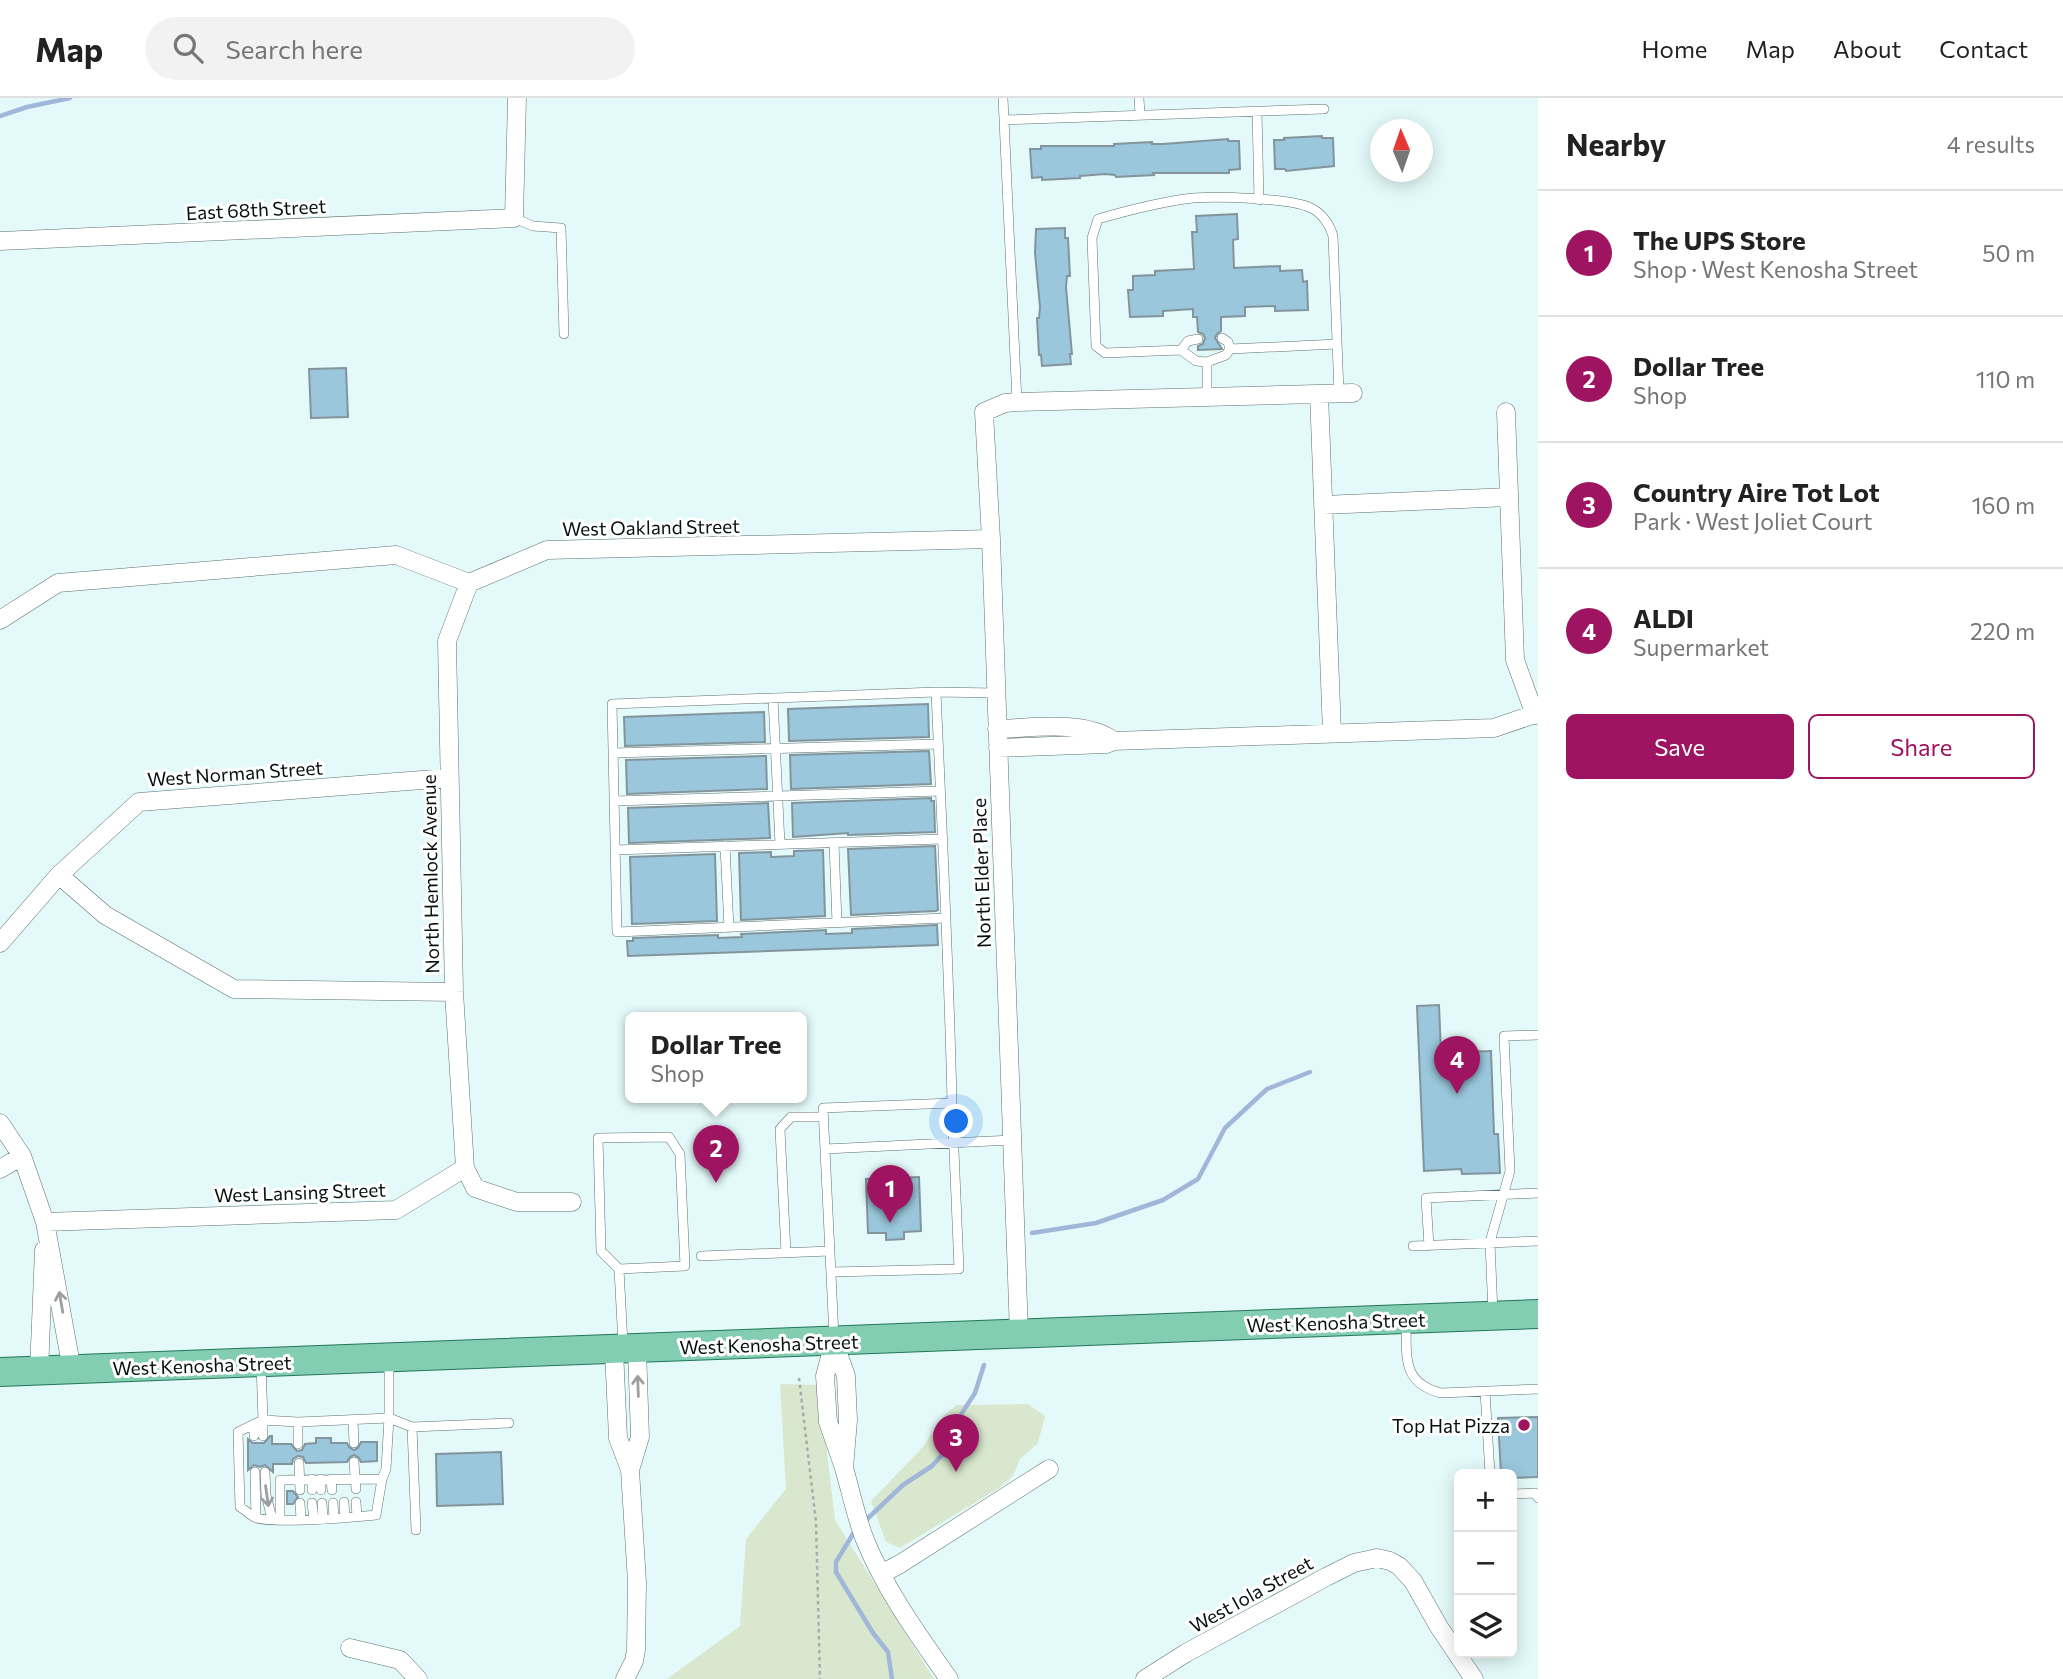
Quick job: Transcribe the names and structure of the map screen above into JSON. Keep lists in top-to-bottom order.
{
  "streets": {
    "main road": ["West Kenosha Street"],
    "street": [
      "East 68th Street",
      "West Oakland Street",
      "West Norman Street",
      "North Elder Place",
      "North Hemlock Avenue",
      "West Lansing Street",
      "West Iola Street"
    ]
  },
  "crossings": [
    ["West Oakland Street", "North Elder Place"],
    ["West Oakland Street", "North Hemlock Avenue"],
    ["West Norman Street", "North Hemlock Avenue"],
    ["North Elder Place", "West Kenosha Street"],
    ["North Hemlock Avenue", "West Lansing Street"]
  ],
  "places": ["Top Hat Pizza"],
  "north": "top",
  "page": {
    "header": "Map",
    "search": "Search here",
    "nav": [
      "Home",
      "Map",
      "About",
      "Contact"
    ],
    "heading": ["Nearby", "4 results"],
    "list": [
      {
        "mark": "1",
        "name": "The UPS Store",
        "note": "Shop · West Kenosha Street",
        "value": "50 m"
      },
      {
        "mark": "2",
        "name": "Dollar Tree",
        "note": "Shop",
        "value": "110 m"
      },
      {
        "mark": "3",
        "name": "Country Aire Tot Lot",
        "note": "Park · West Joliet Court",
        "value": "160 m"
      },
      {
        "mark": "4",
        "name": "ALDI",
        "note": "Supermarket",
        "value": "220 m"
      }
    ],
    "buttons": ["Save", "Share"],
    "popup": ["Dollar Tree", "Shop"],
    "pins": [
      "4",
      "2",
      "1",
      "3"
    ],
    "map_buttons": ["+", "−"]
  }
}
